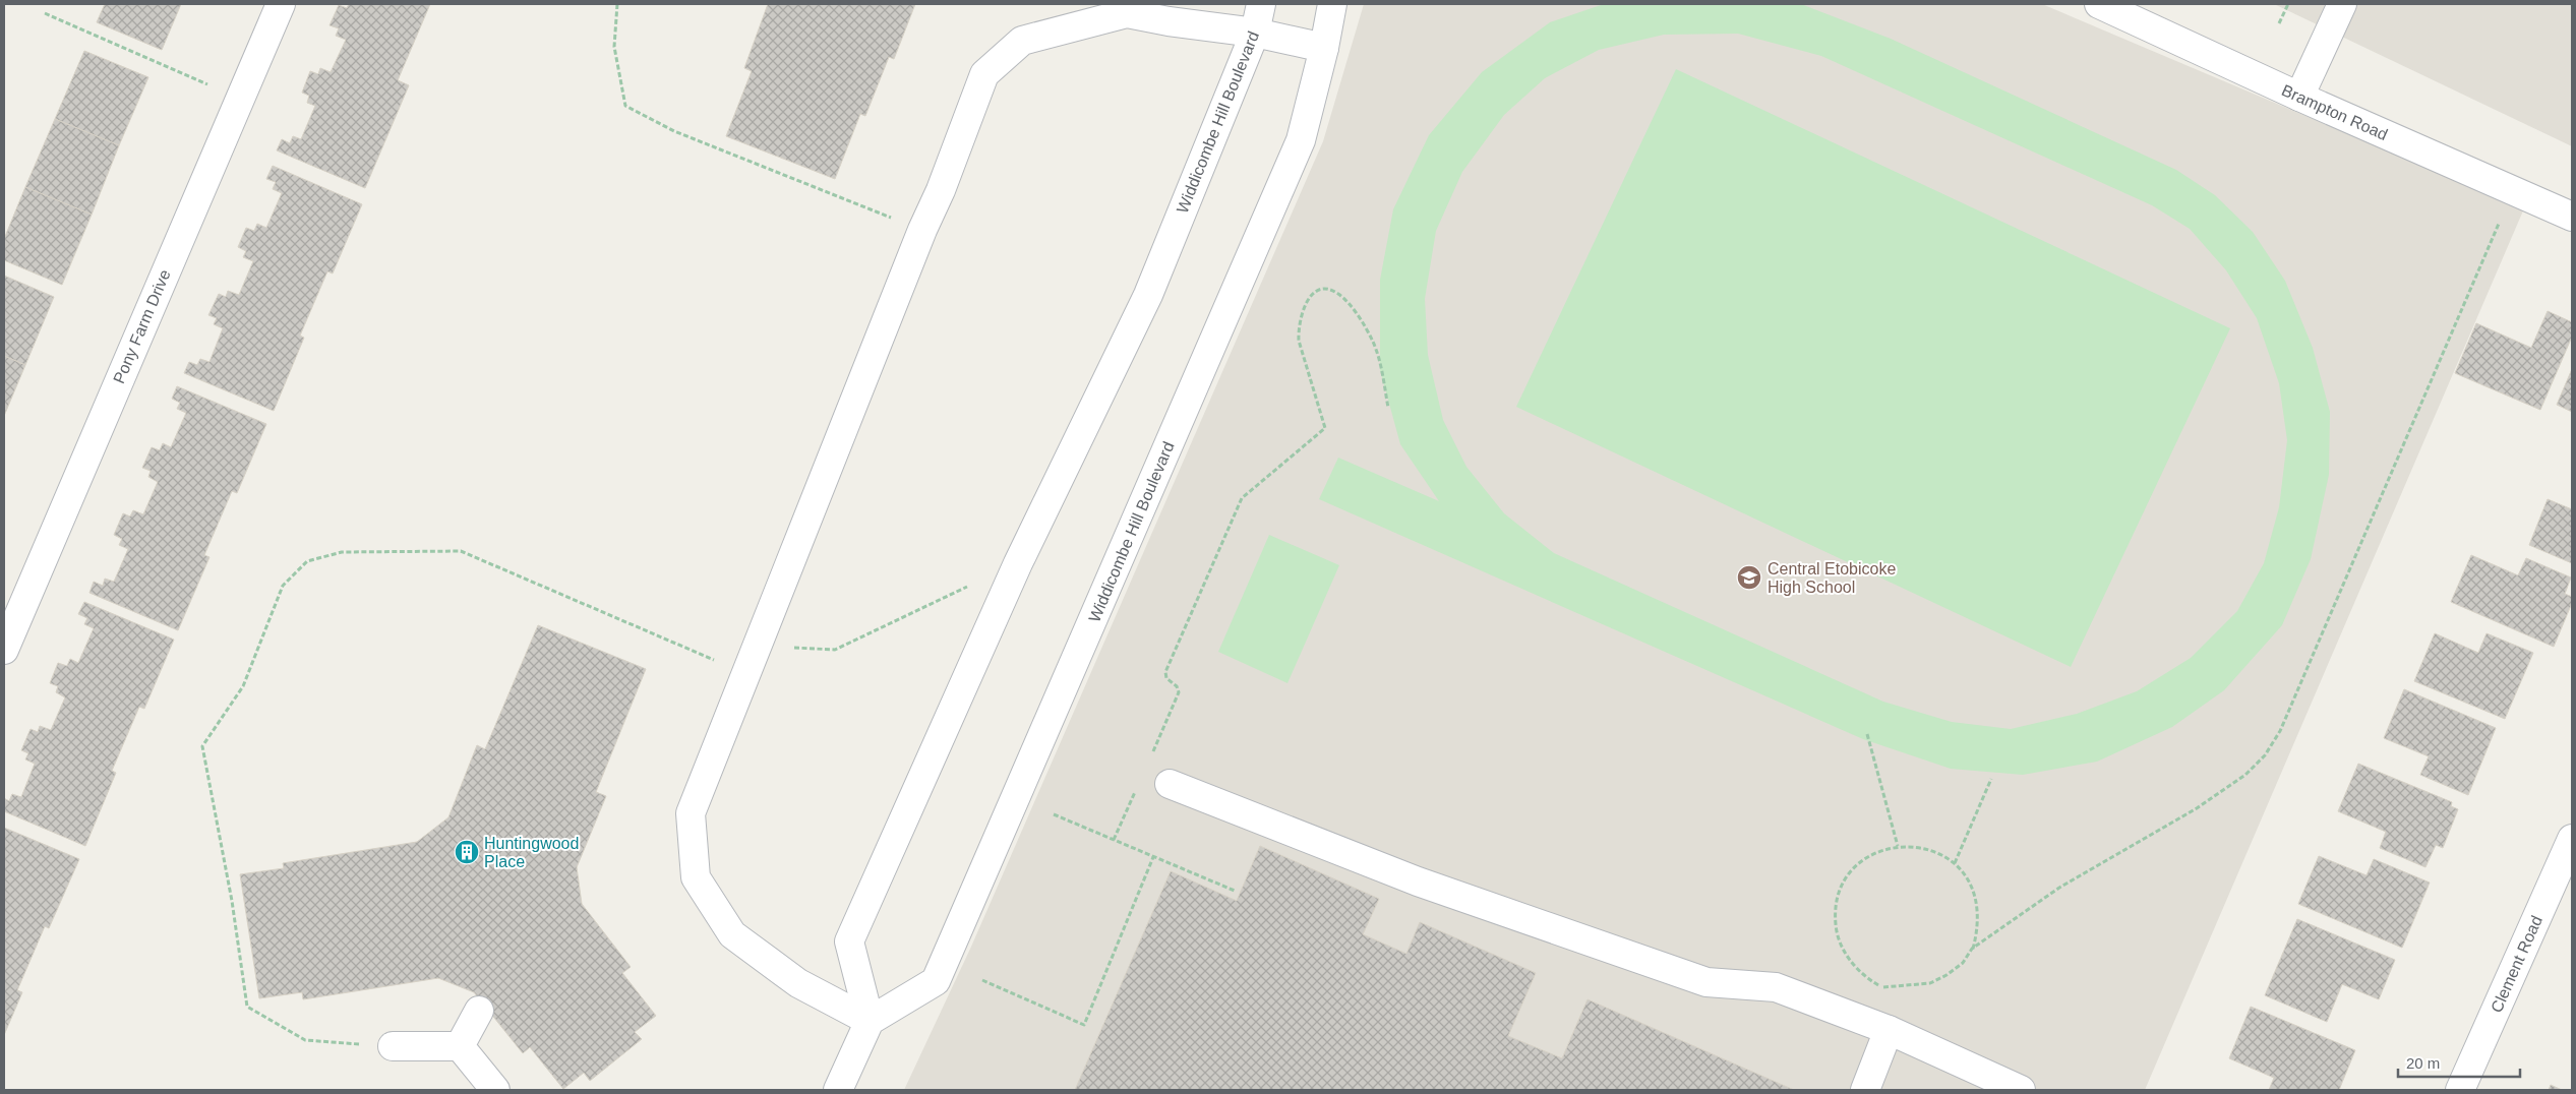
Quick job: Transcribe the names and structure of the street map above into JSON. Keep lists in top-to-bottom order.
{
  "streets": {
    "street": [
      "Brampton Road",
      "Widdicombe Hill Boulevard",
      "Pony Farm Drive",
      "Clement Road"
    ]
  },
  "places": {
    "school or university": ["Central Etobicoke High School"],
    "building": ["Huntingwood Place"]
  },
  "scale_bar": "20 m"
}
